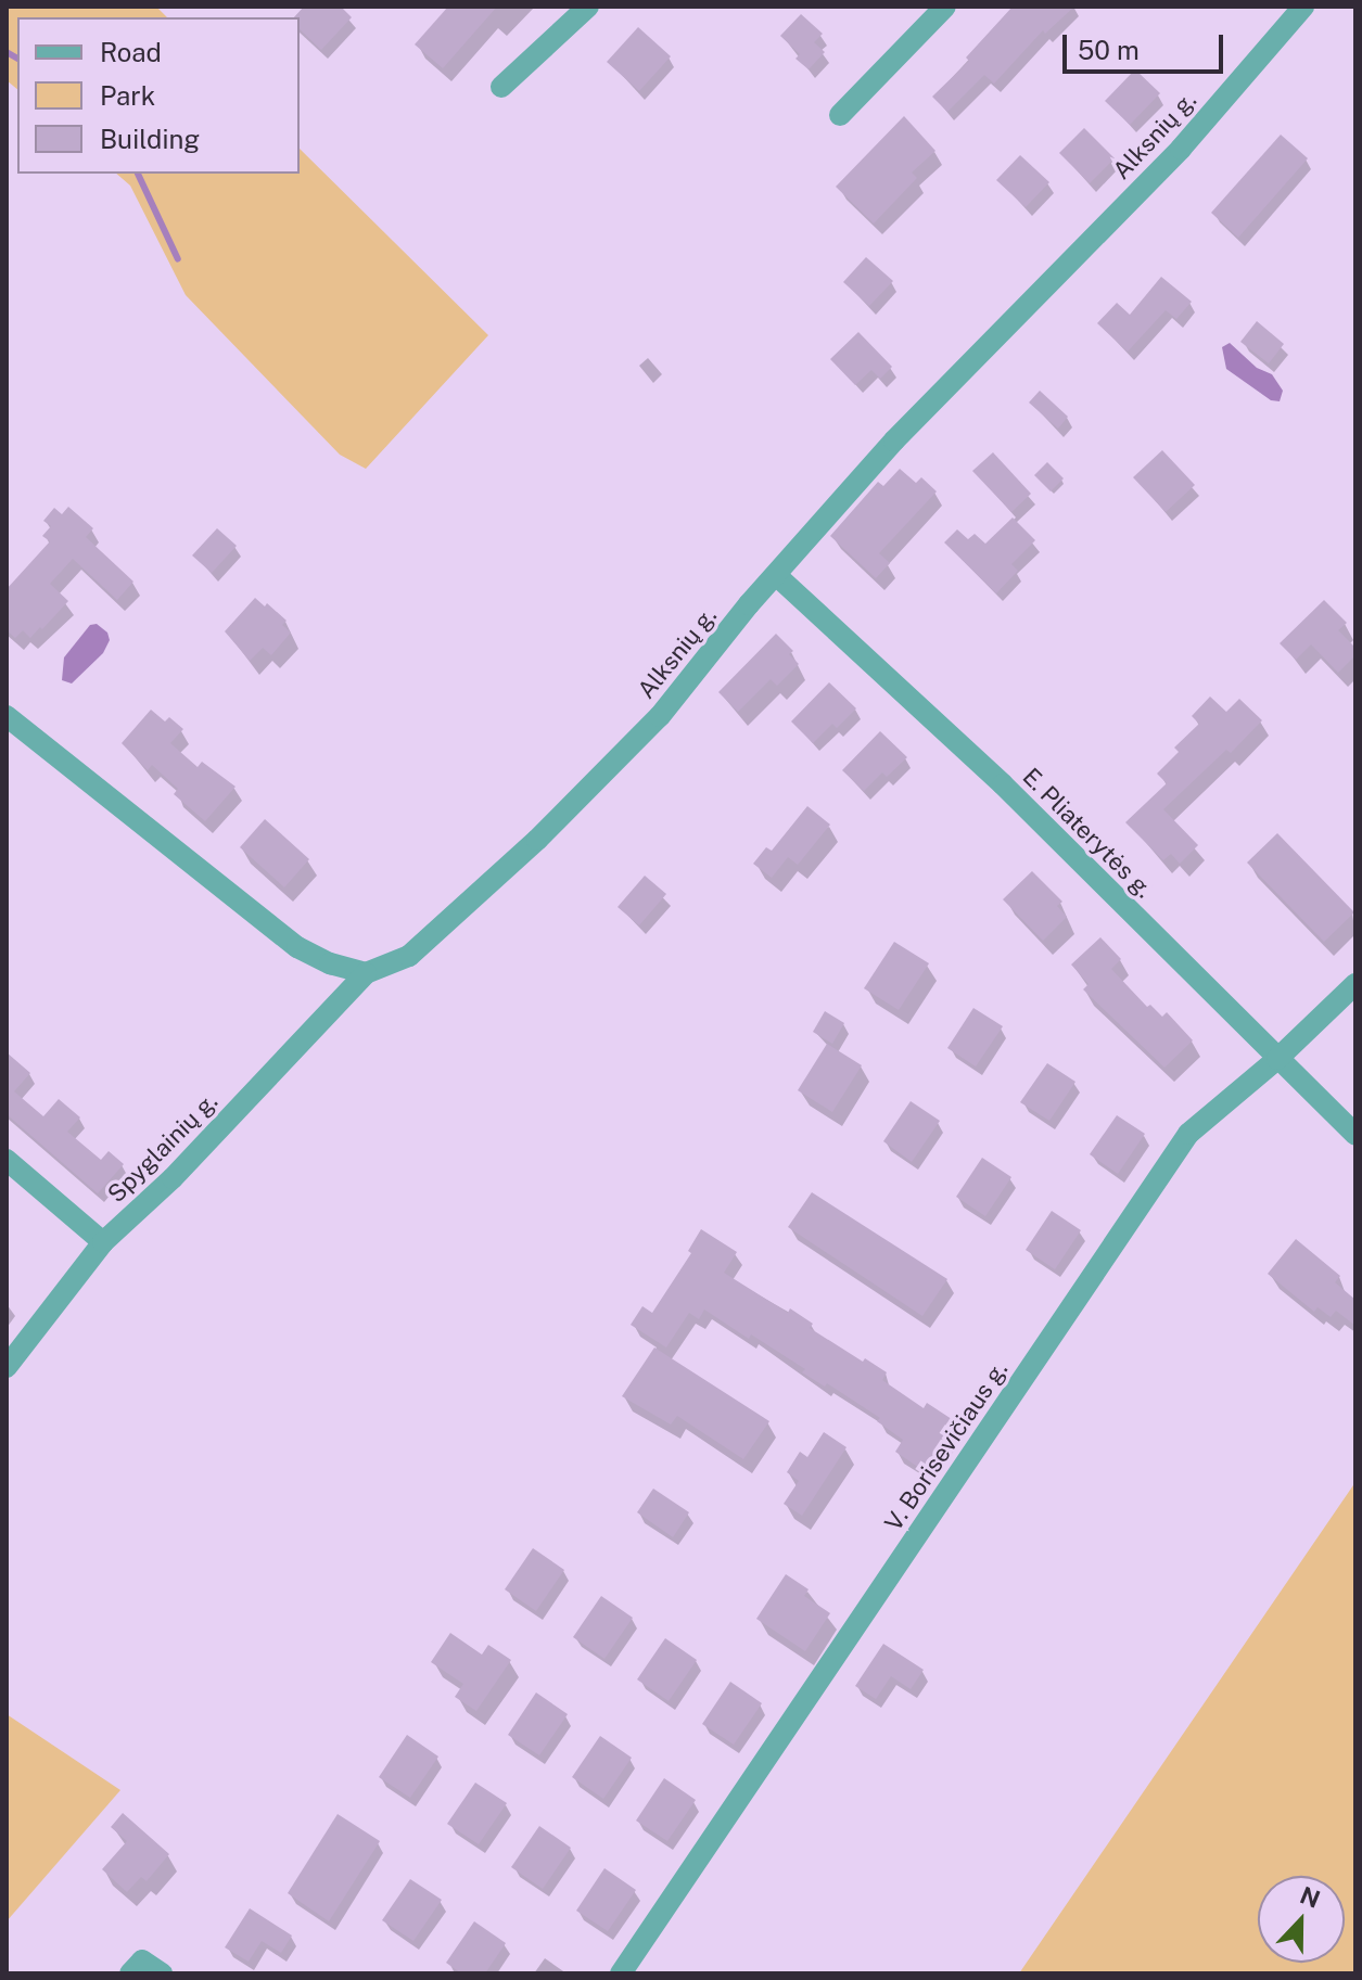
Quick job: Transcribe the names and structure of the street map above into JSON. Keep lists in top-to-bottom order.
{
  "streets": {
    "street": [
      "Alksnių g.",
      "E. Pliaterytės g.",
      "Spyglainių g.",
      "V. Borisevičiaus g."
    ]
  },
  "crossings": [
    ["Alksnių g.", "E. Pliaterytės g."],
    ["Alksnių g.", "Spyglainių g."],
    ["E. Pliaterytės g.", "V. Borisevičiaus g."]
  ],
  "legend": ["Road", "Park", "Building"],
  "scale_bar": "50 m",
  "north": "top"
}
